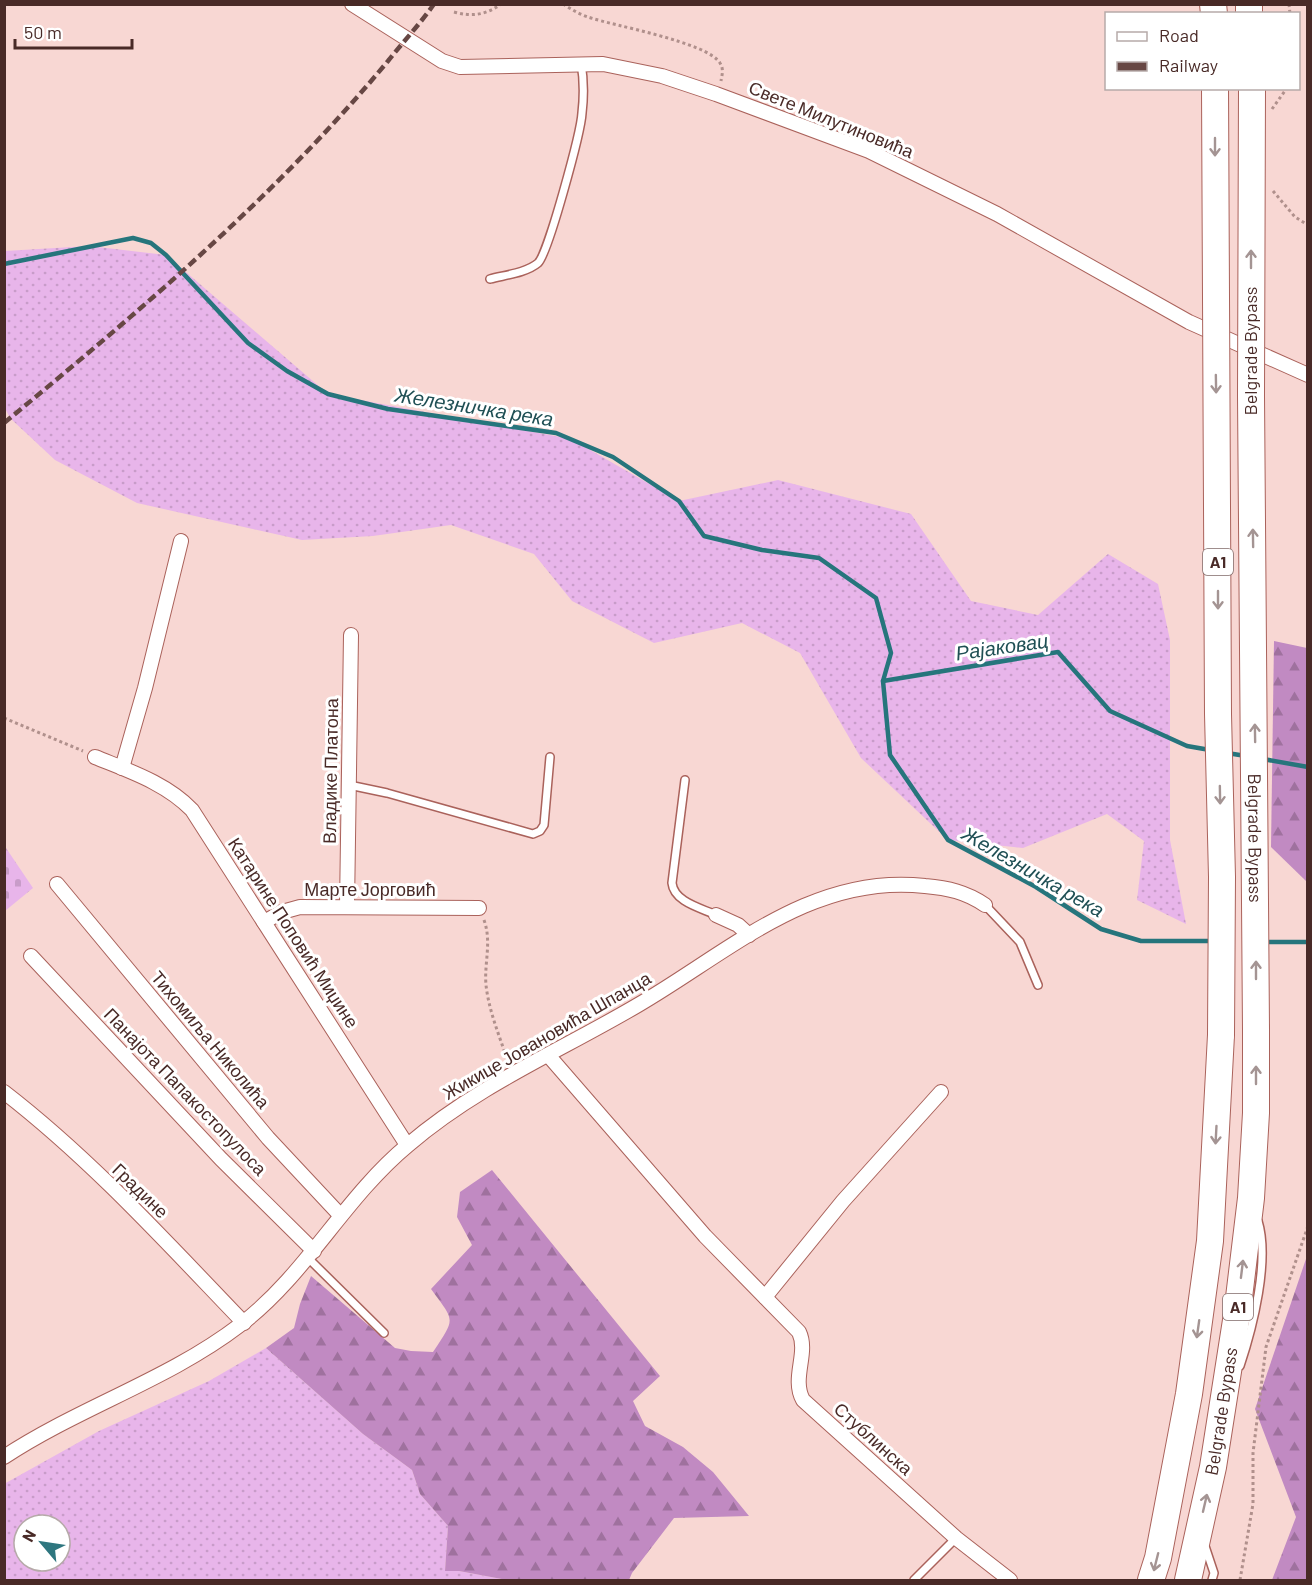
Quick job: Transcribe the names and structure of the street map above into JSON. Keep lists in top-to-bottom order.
{
  "streets": {
    "highway": ["Belgrade Bypass", "A1"],
    "street": [
      "Свете Милутиновића",
      "Владике Платона",
      "Марте Јорговић",
      "Катарине Поповић Миџине",
      "Жикице Јовановића Шпанца",
      "Тихомиља Николића",
      "Панајота Папакостопулоса",
      "Градине",
      "Стублинска"
    ]
  },
  "crossings": [
    ["Владике Платона", "Марте Јорговић"],
    ["Марте Јорговић", "Катарине Поповић Миџине"],
    ["Катарине Поповић Миџине", "Жикице Јовановића Шпанца"],
    ["Жикице Јовановића Шпанца", "Тихомиља Николића"],
    ["Жикице Јовановића Шпанца", "Панајота Папакостопулоса"],
    ["Жикице Јовановића Шпанца", "Градине"],
    ["Жикице Јовановића Шпанца", "Стублинска"]
  ],
  "water": ["Железничка река", "Рајаковац"],
  "legend": ["Road", "Railway"],
  "scale_bar": "50 m",
  "north": "top left"
}
